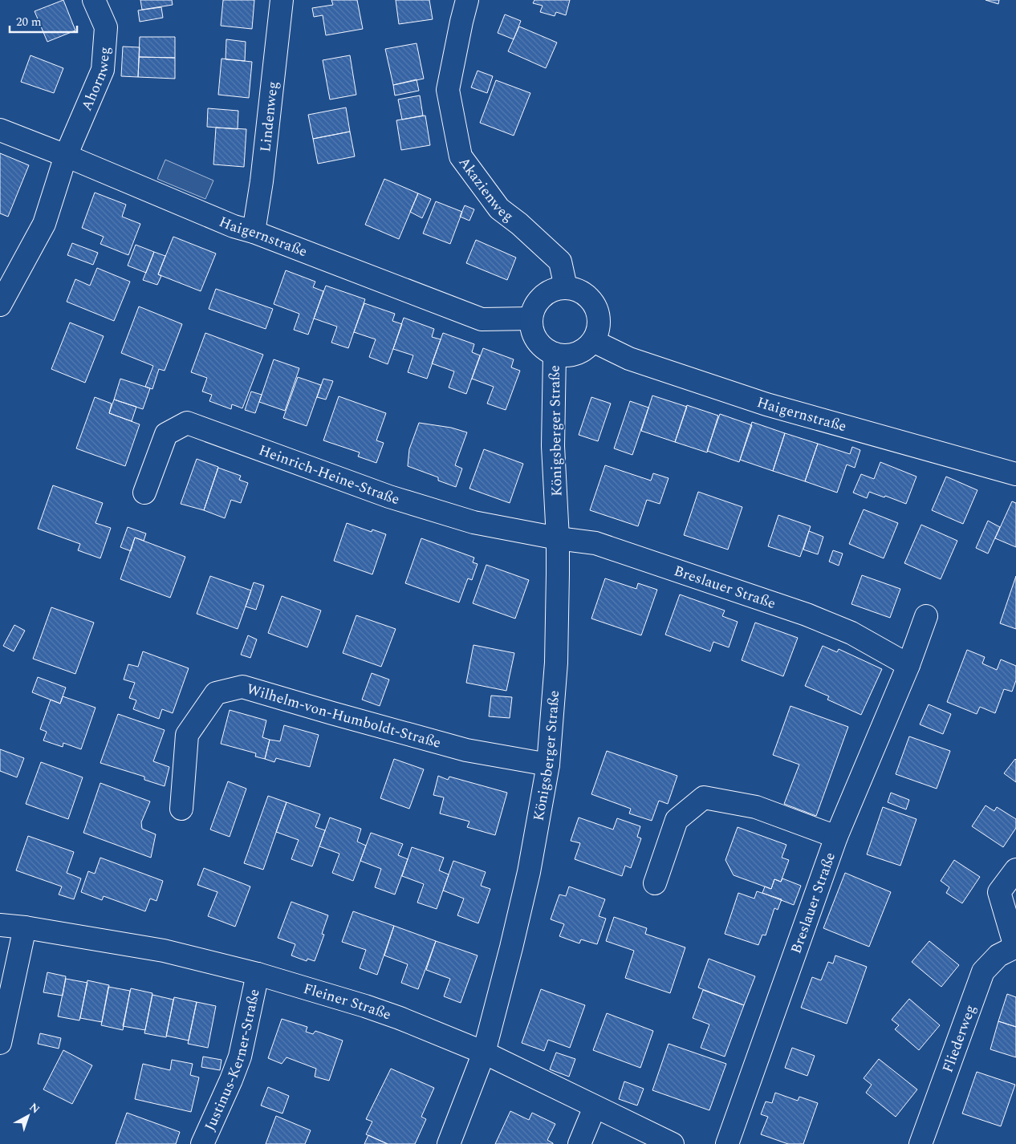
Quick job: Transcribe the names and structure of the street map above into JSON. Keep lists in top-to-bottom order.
{
  "streets": {
    "street": [
      "Ahornweg",
      "Lindenweg",
      "Akazienweg",
      "Haigernstraße",
      "Königsberger Straße",
      "Heinrich-Heine-Straße",
      "Breslauer Straße",
      "Wilhelm-von-Humboldt-Straße",
      "Fleiner Straße",
      "Fliederweg",
      "Justinus-Kerner-Straße"
    ]
  },
  "crossings": [
    ["Ahornweg", "Haigernstraße"],
    ["Lindenweg", "Haigernstraße"],
    ["Akazienweg", "Haigernstraße"],
    ["Akazienweg", "Königsberger Straße"],
    ["Haigernstraße", "Königsberger Straße"],
    ["Königsberger Straße", "Heinrich-Heine-Straße"],
    ["Königsberger Straße", "Breslauer Straße"],
    ["Königsberger Straße", "Wilhelm-von-Humboldt-Straße"],
    ["Königsberger Straße", "Fleiner Straße"],
    ["Heinrich-Heine-Straße", "Breslauer Straße"],
    ["Fleiner Straße", "Justinus-Kerner-Straße"]
  ],
  "scale_bar": "20 m",
  "north": "top right"
}
